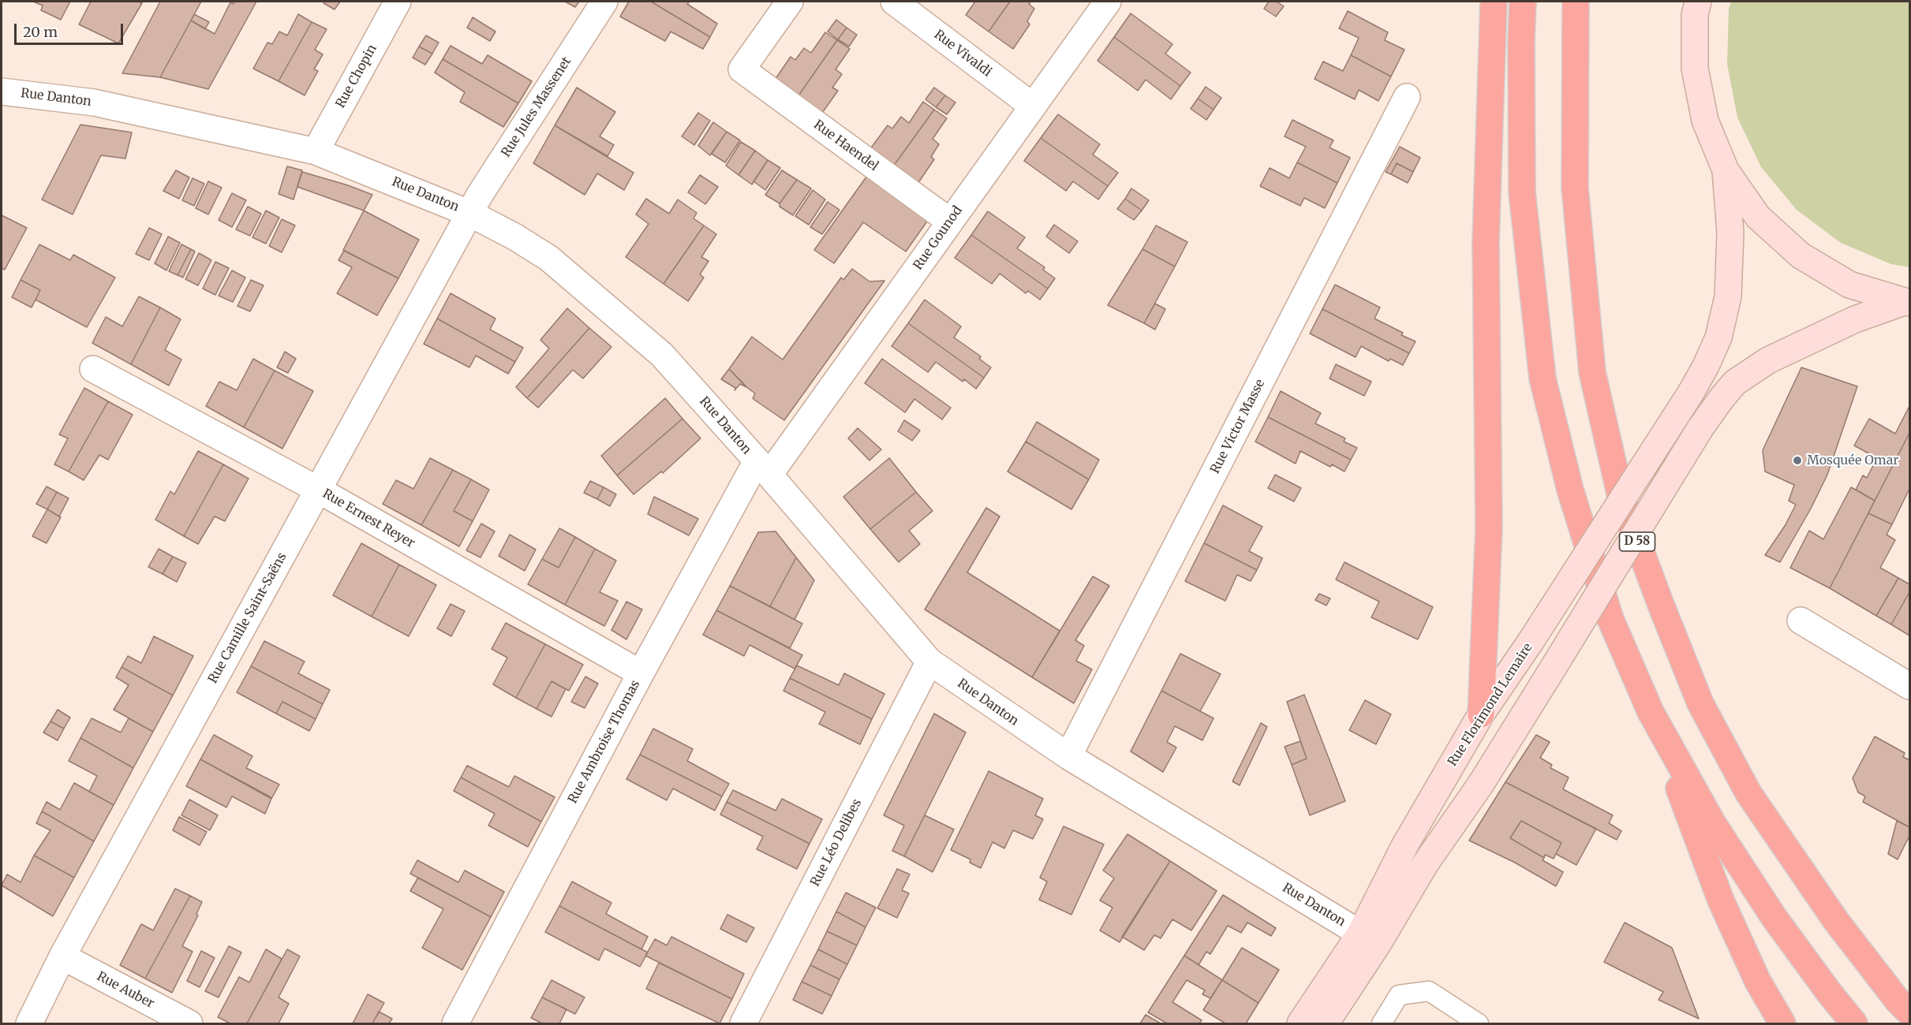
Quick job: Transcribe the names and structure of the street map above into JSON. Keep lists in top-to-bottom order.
{
  "streets": {
    "highway": ["D 58"],
    "main road": ["Rue Florimond Lemaire"],
    "street": [
      "Rue Vivaldi",
      "Rue Chopin",
      "Rue Danton",
      "Rue Jules Massenet",
      "Rue Haendel",
      "Rue Gounod",
      "Rue Victor Masse",
      "Rue Ernest Reyer",
      "Rue Camille Saint-Saëns",
      "Rue Ambroise Thomas",
      "Rue Léo Delibes",
      "Rue Auber"
    ]
  },
  "crossings": [
    ["Rue Vivaldi", "Rue Gounod"],
    ["Rue Chopin", "Rue Danton"],
    ["Rue Danton", "Rue Jules Massenet"],
    ["Rue Danton", "Rue Gounod"],
    ["Rue Danton", "Rue Victor Masse"],
    ["Rue Danton", "Rue Camille Saint-Saëns"],
    ["Rue Danton", "Rue Florimond Lemaire"],
    ["Rue Danton", "Rue Ambroise Thomas"],
    ["Rue Danton", "Rue Léo Delibes"],
    ["Rue Jules Massenet", "Rue Camille Saint-Saëns"],
    ["Rue Haendel", "Rue Gounod"],
    ["Rue Gounod", "Rue Ambroise Thomas"],
    ["Rue Ernest Reyer", "Rue Camille Saint-Saëns"],
    ["Rue Ernest Reyer", "Rue Ambroise Thomas"],
    ["Rue Camille Saint-Saëns", "Rue Auber"]
  ],
  "places": ["Mosquée Omar"],
  "scale_bar": "20 m"
}
